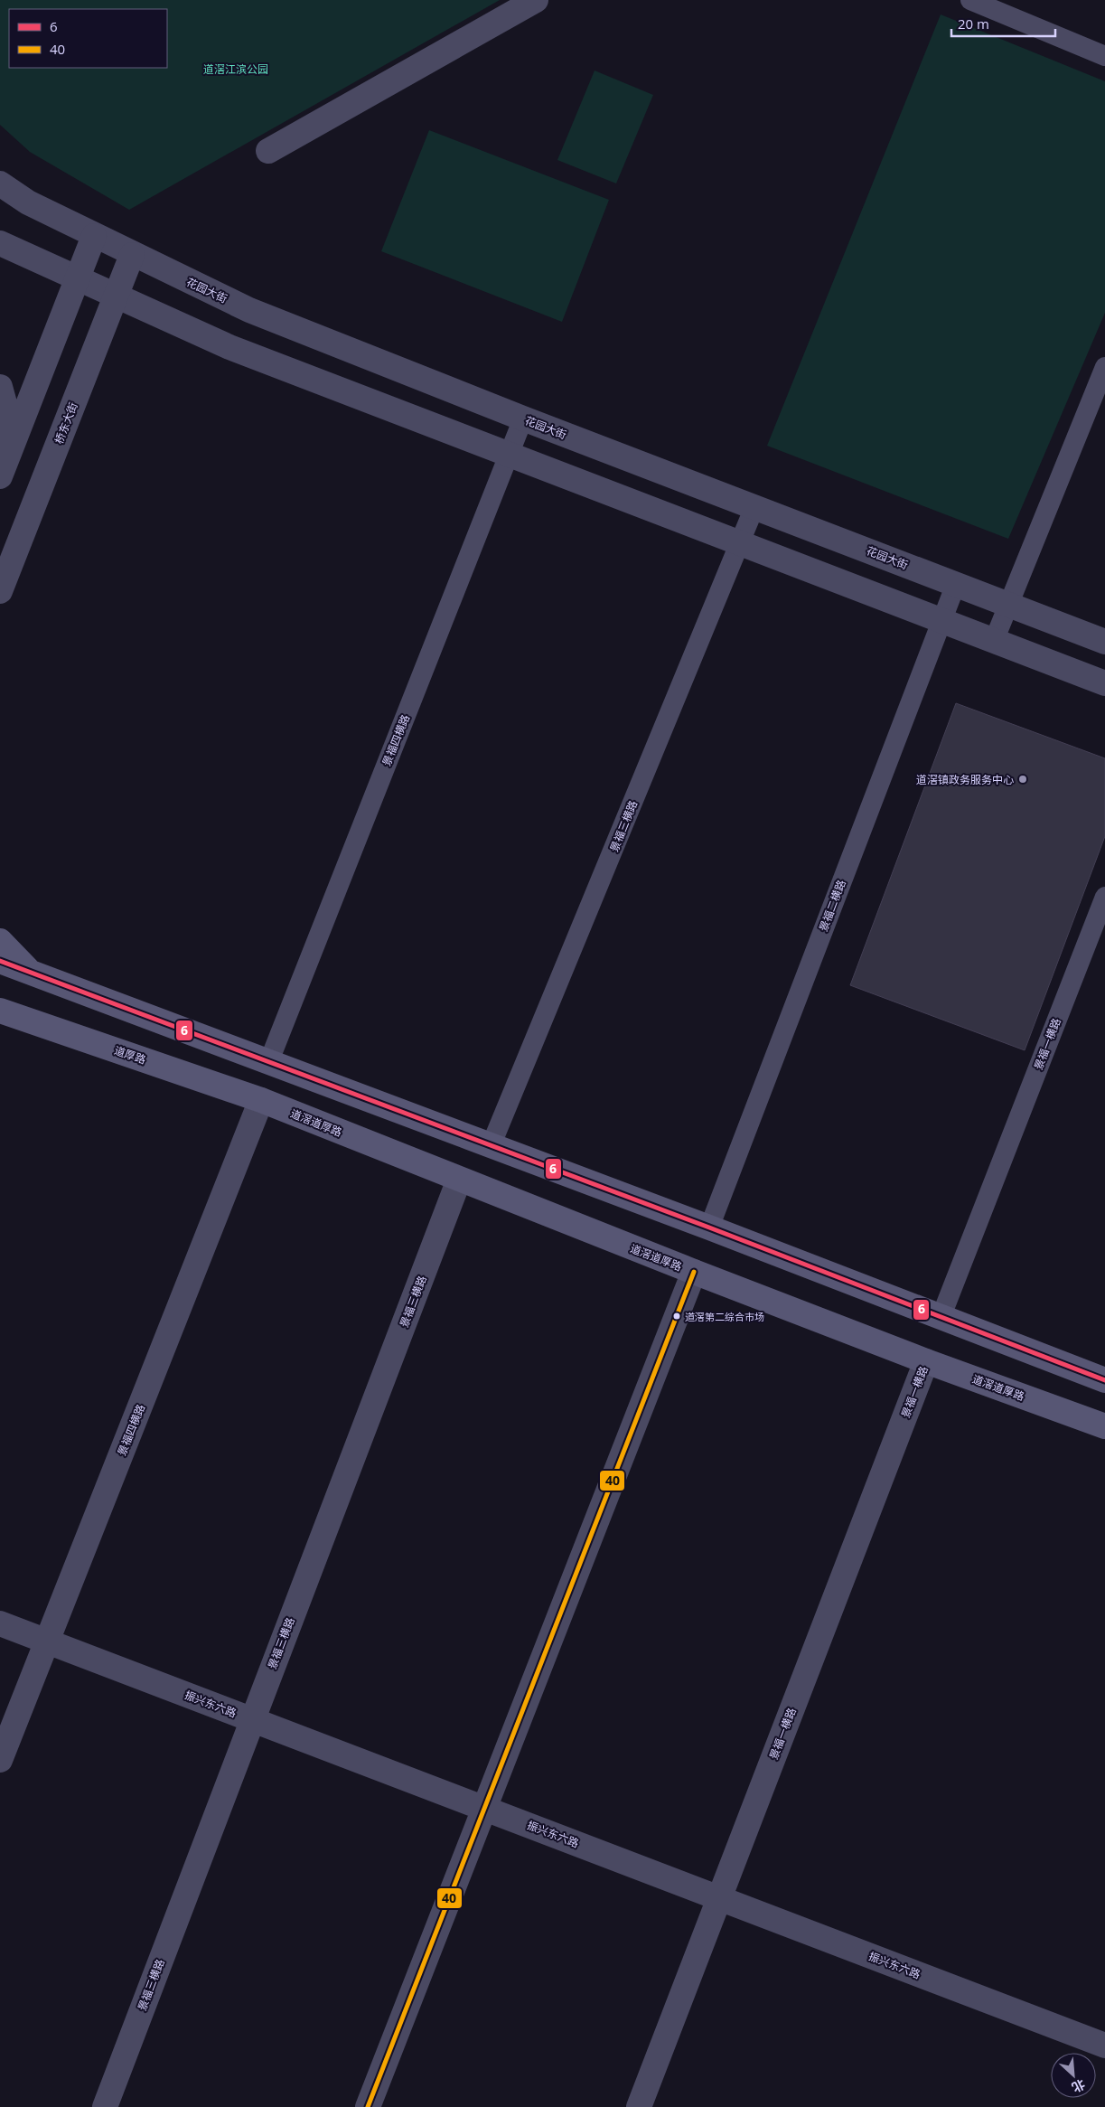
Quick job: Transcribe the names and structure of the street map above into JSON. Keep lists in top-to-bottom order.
{
  "streets": {
    "main road": ["道厚路", "道滘道厚路"],
    "street": [
      "花园大街",
      "桥东大街",
      "景福四横路",
      "景福三横路",
      "景福一横路",
      "振兴东六路"
    ],
    "lane": ["景福二横路"]
  },
  "crossings": [
    ["花园大街", "桥东大街"],
    ["花园大街", "景福四横路"],
    ["花园大街", "景福三横路"],
    ["花园大街", "景福二横路"],
    ["景福四横路", "道厚路"],
    ["景福四横路", "道滘道厚路"],
    ["景福四横路", "振兴东六路"],
    ["景福三横路", "道滘道厚路"],
    ["景福三横路", "振兴东六路"],
    ["景福一横路", "道滘道厚路"],
    ["景福一横路", "振兴东六路"],
    ["道厚路", "道滘道厚路"]
  ],
  "parks": ["道滘江滨公园"],
  "places": ["道滘镇政务服务中心", "道滘第二综合市场"],
  "lines": ["transit line 6", "transit line 40"],
  "legend": ["6", "40"],
  "scale_bar": "20 m",
  "north": "bottom right"
}
